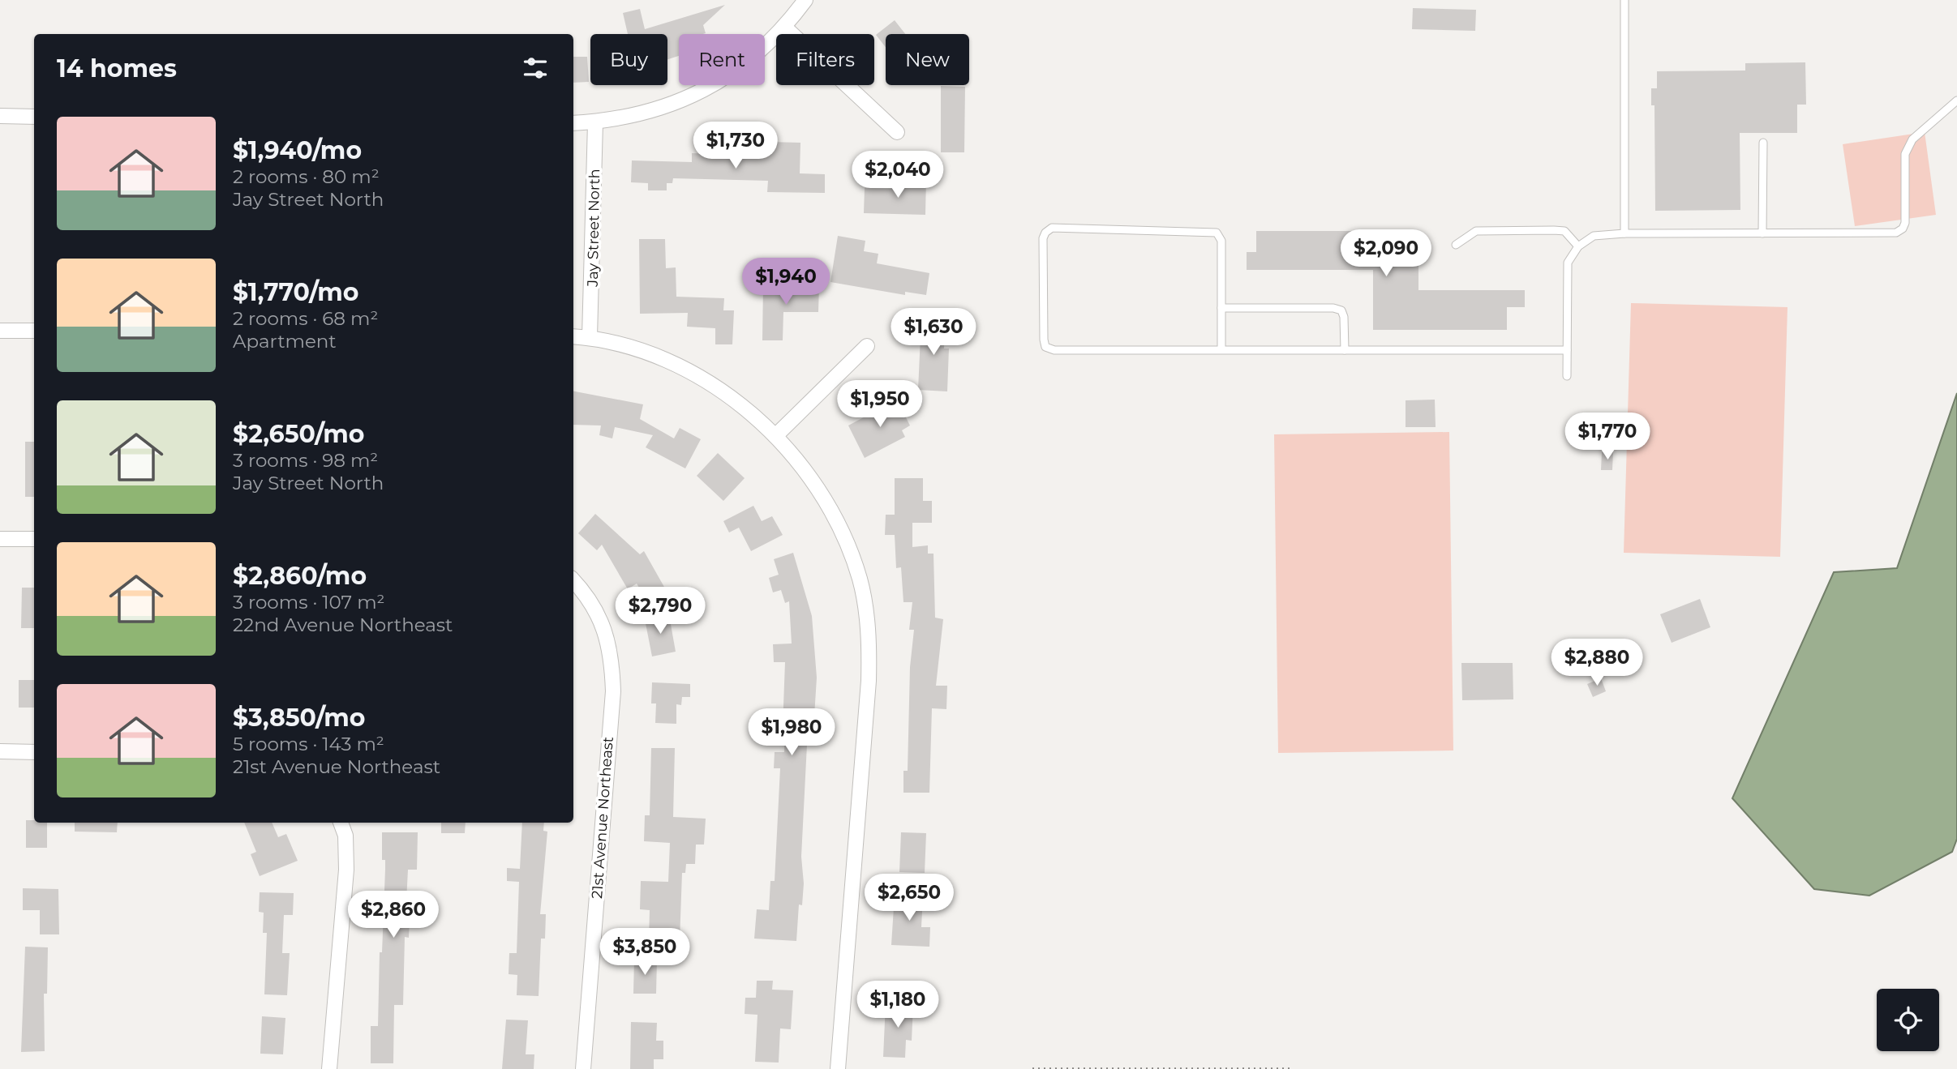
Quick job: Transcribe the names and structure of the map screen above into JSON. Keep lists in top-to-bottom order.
{
  "streets": {
    "street": ["Jay Street North", "21st Avenue Northeast"]
  },
  "page": {
    "chip": [
      "Buy",
      "Rent",
      "Filters",
      "New"
    ],
    "heading": "14 homes",
    "list": [
      {
        "name": "$1,940/mo",
        "note": "2 rooms · 80 m² · Jay Street North"
      },
      {
        "name": "$1,770/mo",
        "note": "2 rooms · 68 m² · Apartment"
      },
      {
        "name": "$2,650/mo",
        "note": "3 rooms · 98 m² · Jay Street North"
      },
      {
        "name": "$2,860/mo",
        "note": "3 rooms · 107 m² · 22nd Avenue Northeast"
      },
      {
        "name": "$3,850/mo",
        "note": "5 rooms · 143 m² · 21st Avenue Northeast"
      }
    ],
    "price": [
      "$1,730",
      "$2,040",
      "$2,090",
      "$1,940",
      "$1,630",
      "$1,950",
      "$1,770",
      "$2,790",
      "$2,880",
      "$1,980",
      "$2,650",
      "$2,860",
      "$3,850",
      "$1,180"
    ]
  }
}
